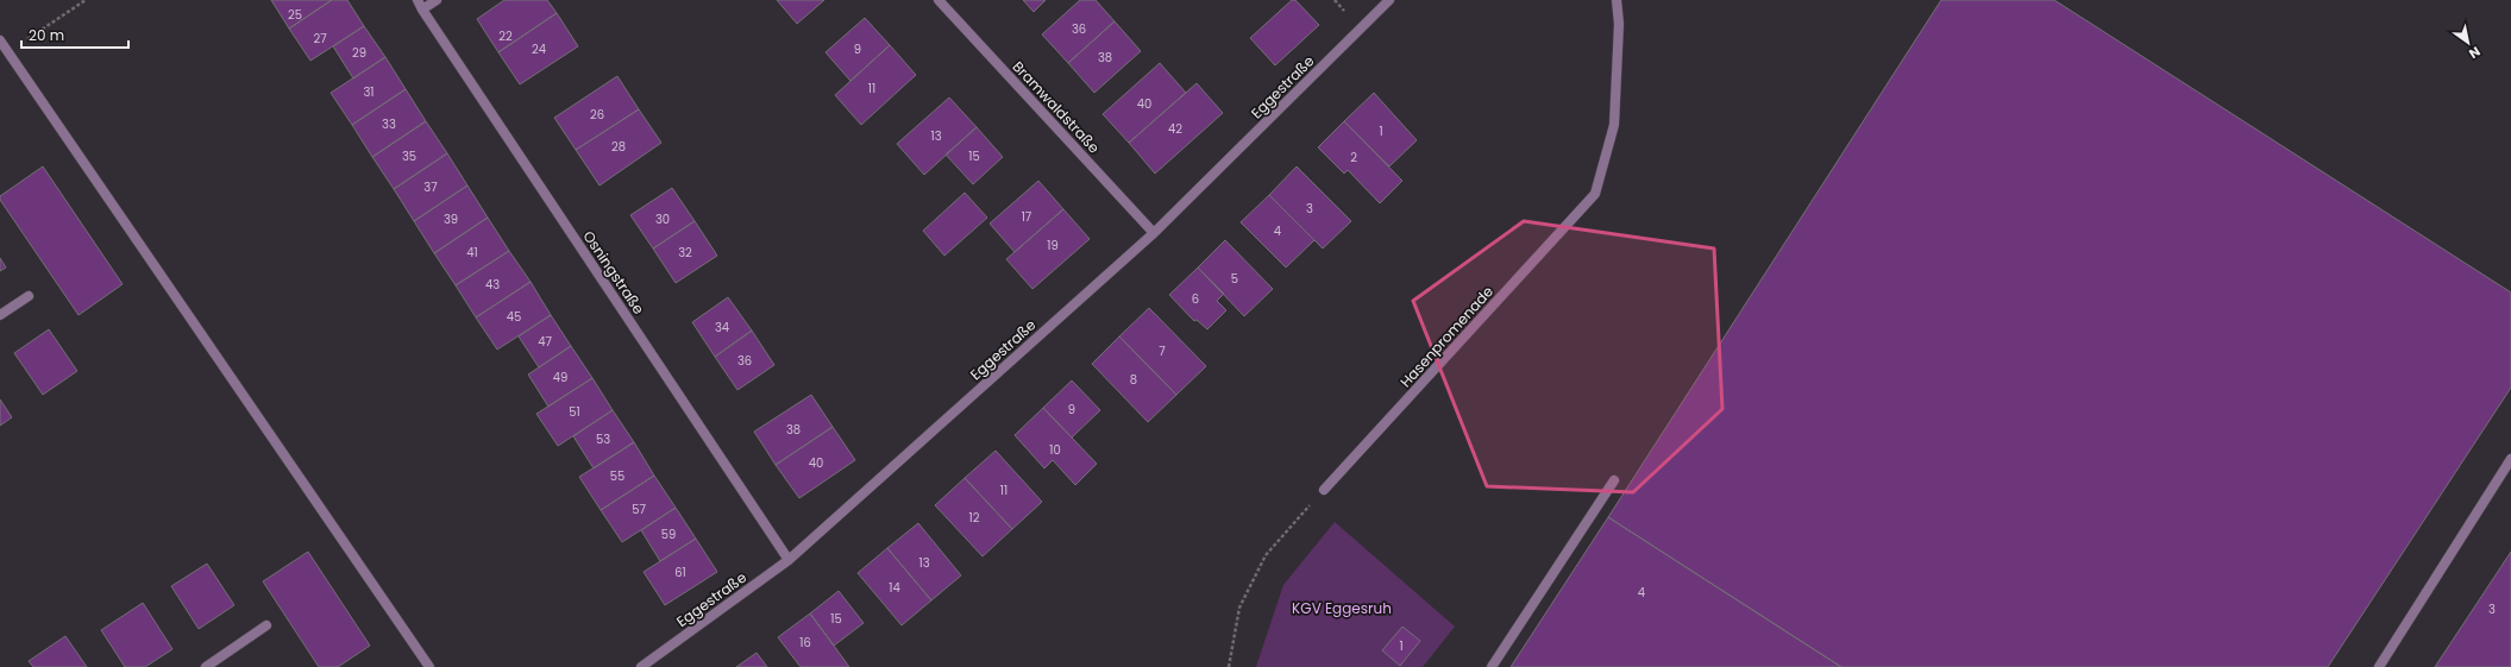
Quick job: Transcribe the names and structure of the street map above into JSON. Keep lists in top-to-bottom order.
{
  "streets": {
    "street": [
      "Eggestraße",
      "Bramwaldstraße",
      "Osningstraße",
      "Hasenpromenade"
    ]
  },
  "crossings": [
    ["Eggestraße", "Bramwaldstraße"],
    ["Eggestraße", "Osningstraße"]
  ],
  "parks": ["KGV Eggesruh"],
  "house_numbers": [
    "25",
    "36",
    "22",
    "27",
    "24",
    "9",
    "29",
    "38",
    "11",
    "31",
    "40",
    "26",
    "33",
    "42",
    "1",
    "13",
    "28",
    "35",
    "15",
    "2",
    "37",
    "3",
    "17",
    "39",
    "30",
    "4",
    "19",
    "41",
    "32",
    "5",
    "43",
    "6",
    "45",
    "34",
    "47",
    "7",
    "36",
    "49",
    "8",
    "9",
    "51",
    "38",
    "53",
    "10",
    "40",
    "55",
    "11",
    "57",
    "12",
    "59",
    "13",
    "61",
    "14",
    "4",
    "3",
    "15",
    "16",
    "1"
  ],
  "scale_bar": "20 m",
  "north": "bottom right"
}
